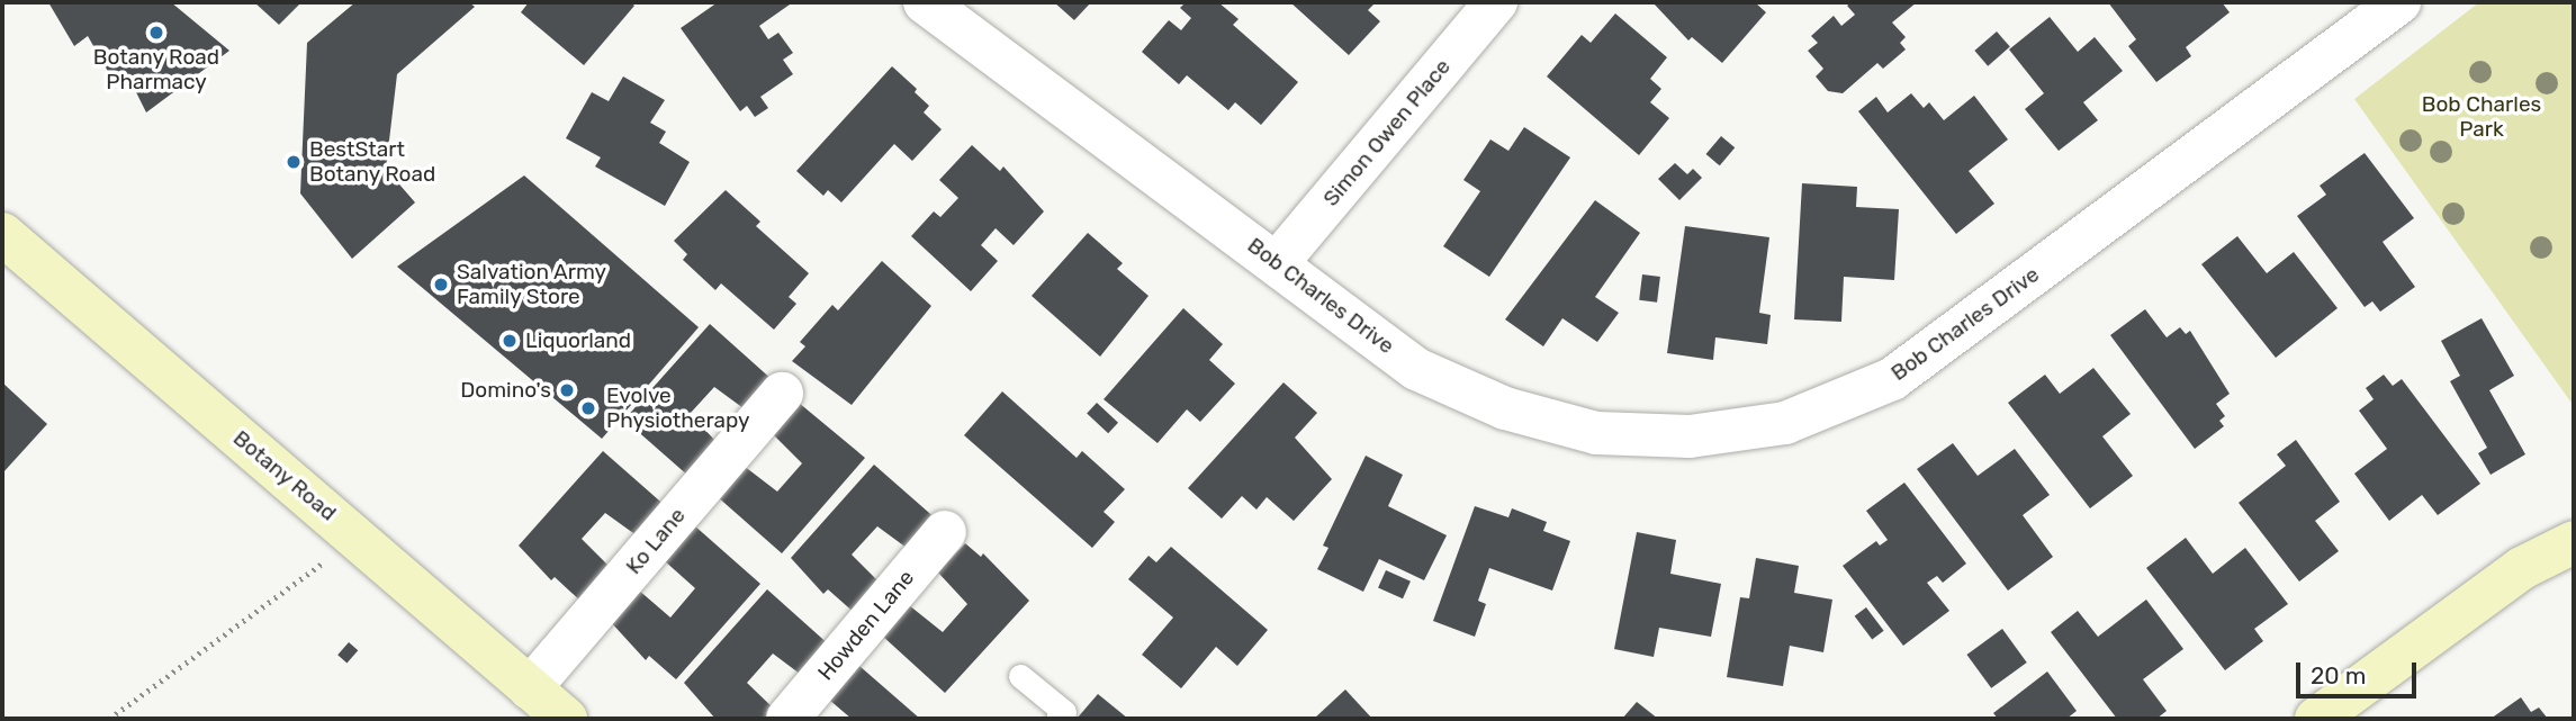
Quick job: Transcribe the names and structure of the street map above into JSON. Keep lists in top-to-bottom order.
{
  "streets": {
    "main road": ["Botany Road"],
    "street": [
      "Simon Owen Place",
      "Bob Charles Drive",
      "Ko Lane",
      "Howden Lane"
    ]
  },
  "crossings": [
    ["Simon Owen Place", "Bob Charles Drive"],
    ["Botany Road", "Ko Lane"]
  ],
  "parks": ["Bob Charles Park"],
  "places": [
    "Botany Road Pharmacy",
    "BestStart Botany Road",
    "Salvation Army Family Store",
    "Liquorland",
    "Domino's",
    "Evolve Physiotherapy"
  ],
  "scale_bar": "20 m"
}
